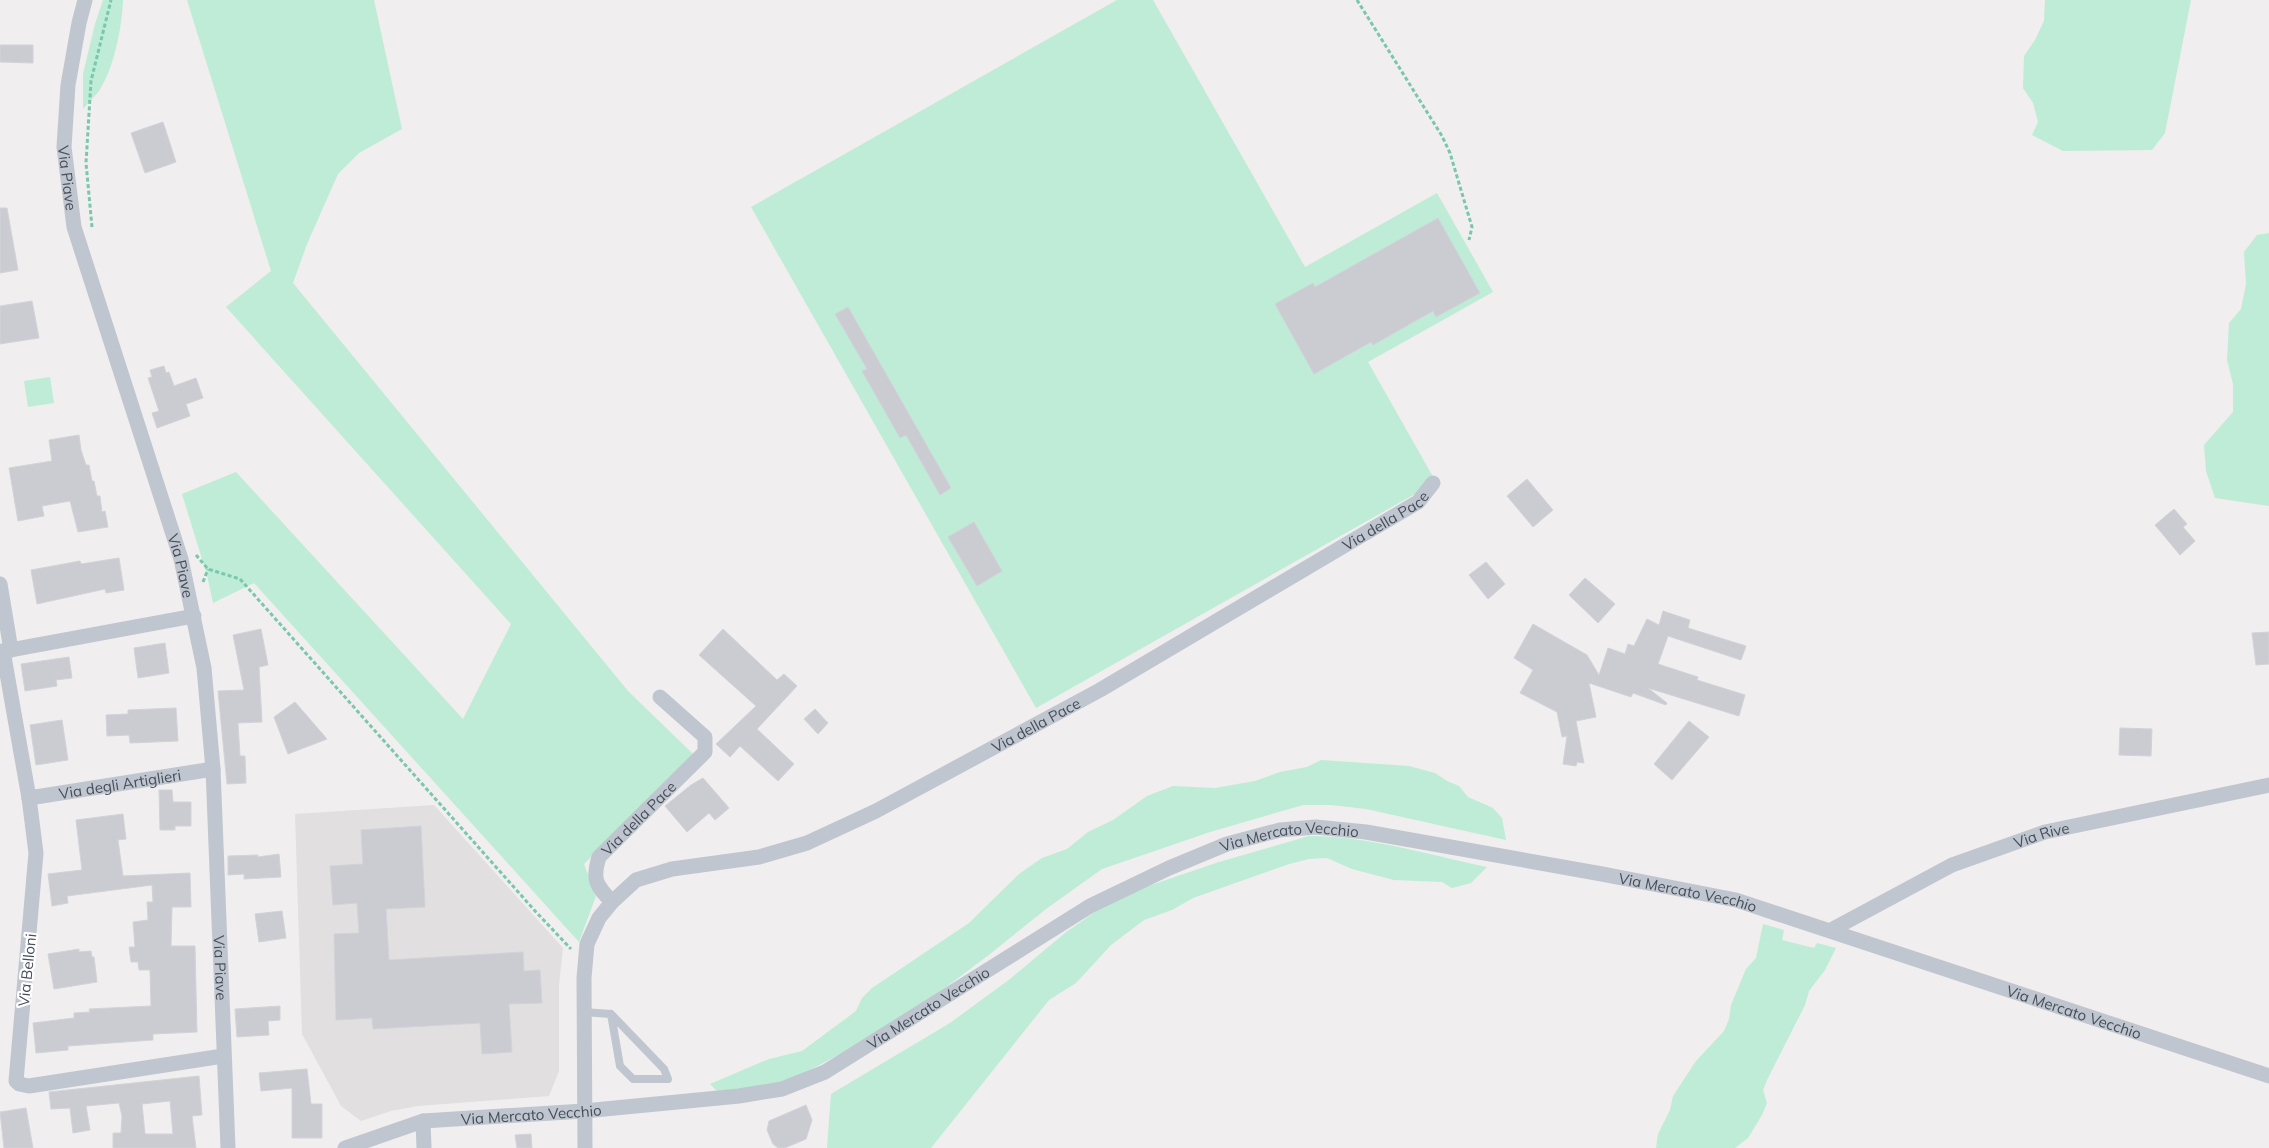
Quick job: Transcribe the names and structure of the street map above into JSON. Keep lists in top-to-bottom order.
{
  "streets": {
    "street": [
      "Via Piave",
      "Via della Pace",
      "Via degli Artiglieri",
      "Via Rive",
      "Via Mercato Vecchio",
      "Via Belloni"
    ]
  },
  "crossings": [
    ["Via Piave", "Via degli Artiglieri"],
    ["Via Piave", "Via Belloni"],
    ["Via della Pace", "Via Mercato Vecchio"],
    ["Via degli Artiglieri", "Via Belloni"],
    ["Via Rive", "Via Mercato Vecchio"]
  ]
}
